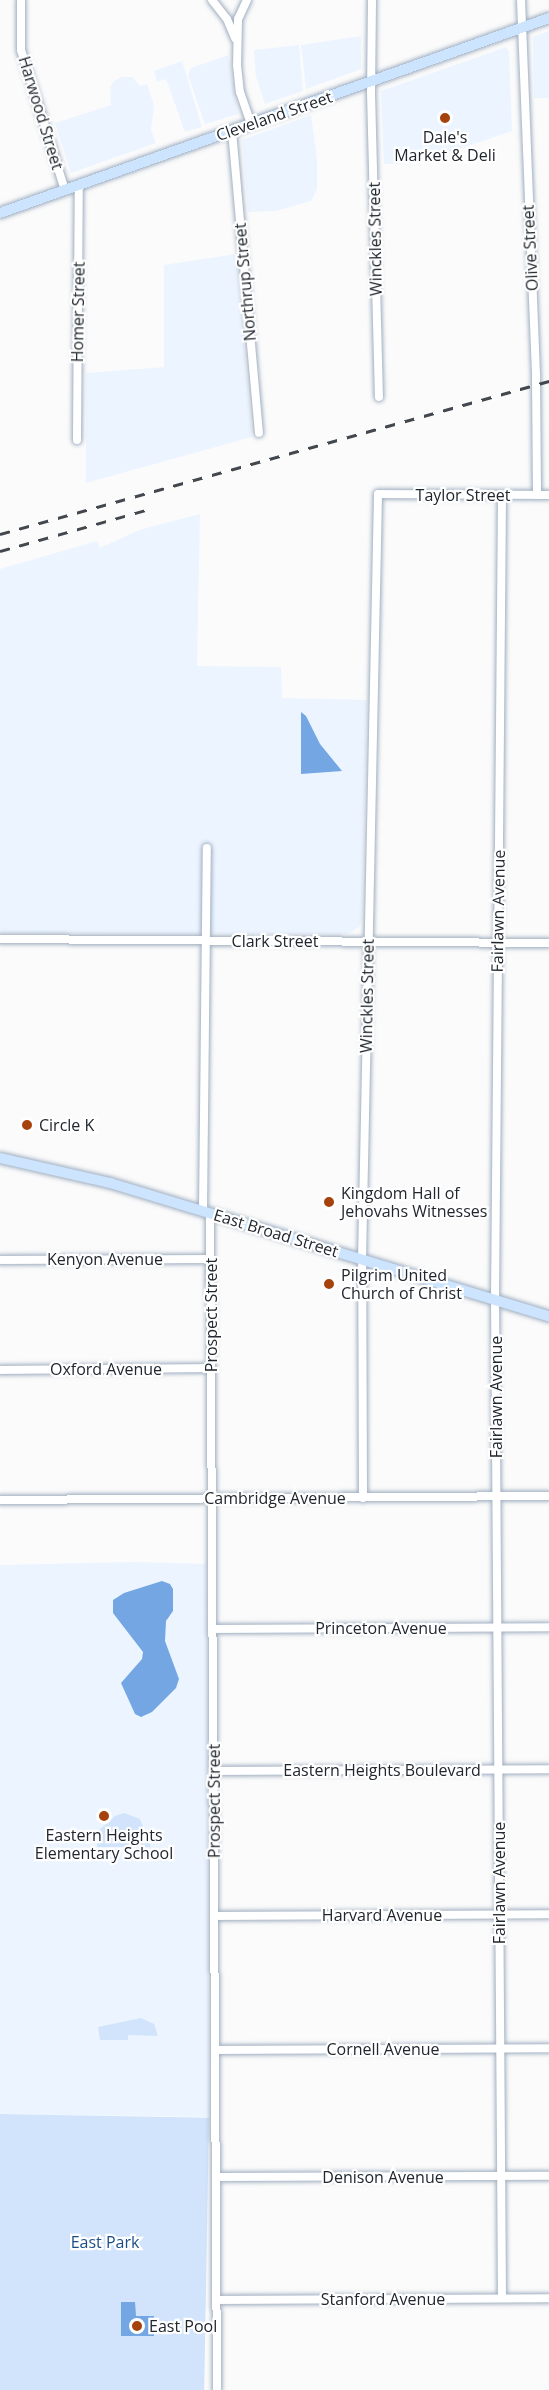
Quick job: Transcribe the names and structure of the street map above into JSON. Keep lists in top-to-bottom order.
{
  "streets": {
    "main road": ["Cleveland Street", "East Broad Street"],
    "street": [
      "Harwood Street",
      "Winckles Street",
      "Olive Street",
      "Northrup Street",
      "Homer Street",
      "Taylor Street",
      "Fairlawn Avenue",
      "Clark Street",
      "Kenyon Avenue",
      "Prospect Street",
      "Oxford Avenue",
      "Cambridge Avenue",
      "Princeton Avenue",
      "Eastern Heights Boulevard",
      "Harvard Avenue",
      "Cornell Avenue",
      "Denison Avenue",
      "Stanford Avenue"
    ]
  },
  "crossings": [
    ["Harwood Street", "Cleveland Street"],
    ["Cleveland Street", "Winckles Street"],
    ["Cleveland Street", "Olive Street"],
    ["Cleveland Street", "Northrup Street"],
    ["Cleveland Street", "Homer Street"],
    ["Winckles Street", "Taylor Street"],
    ["Winckles Street", "Clark Street"],
    ["Winckles Street", "East Broad Street"],
    ["Winckles Street", "Cambridge Avenue"],
    ["Olive Street", "Taylor Street"],
    ["Taylor Street", "Fairlawn Avenue"],
    ["Fairlawn Avenue", "Clark Street"],
    ["Fairlawn Avenue", "East Broad Street"],
    ["Fairlawn Avenue", "Cambridge Avenue"],
    ["Fairlawn Avenue", "Princeton Avenue"],
    ["Fairlawn Avenue", "Eastern Heights Boulevard"],
    ["Fairlawn Avenue", "Harvard Avenue"],
    ["Fairlawn Avenue", "Cornell Avenue"],
    ["Fairlawn Avenue", "Denison Avenue"],
    ["Fairlawn Avenue", "Stanford Avenue"],
    ["Clark Street", "Prospect Street"],
    ["East Broad Street", "Prospect Street"],
    ["Kenyon Avenue", "Prospect Street"],
    ["Prospect Street", "Oxford Avenue"],
    ["Prospect Street", "Cambridge Avenue"],
    ["Prospect Street", "Princeton Avenue"],
    ["Prospect Street", "Eastern Heights Boulevard"],
    ["Prospect Street", "Harvard Avenue"],
    ["Prospect Street", "Cornell Avenue"],
    ["Prospect Street", "Denison Avenue"],
    ["Prospect Street", "Stanford Avenue"]
  ],
  "parks": ["East Park"],
  "places": [
    "Dale's Market & Deli",
    "Circle K",
    "Kingdom Hall of Jehovahs Witnesses",
    "Pilgrim United Church of Christ",
    "Eastern Heights Elementary School",
    "East Pool"
  ]
}
